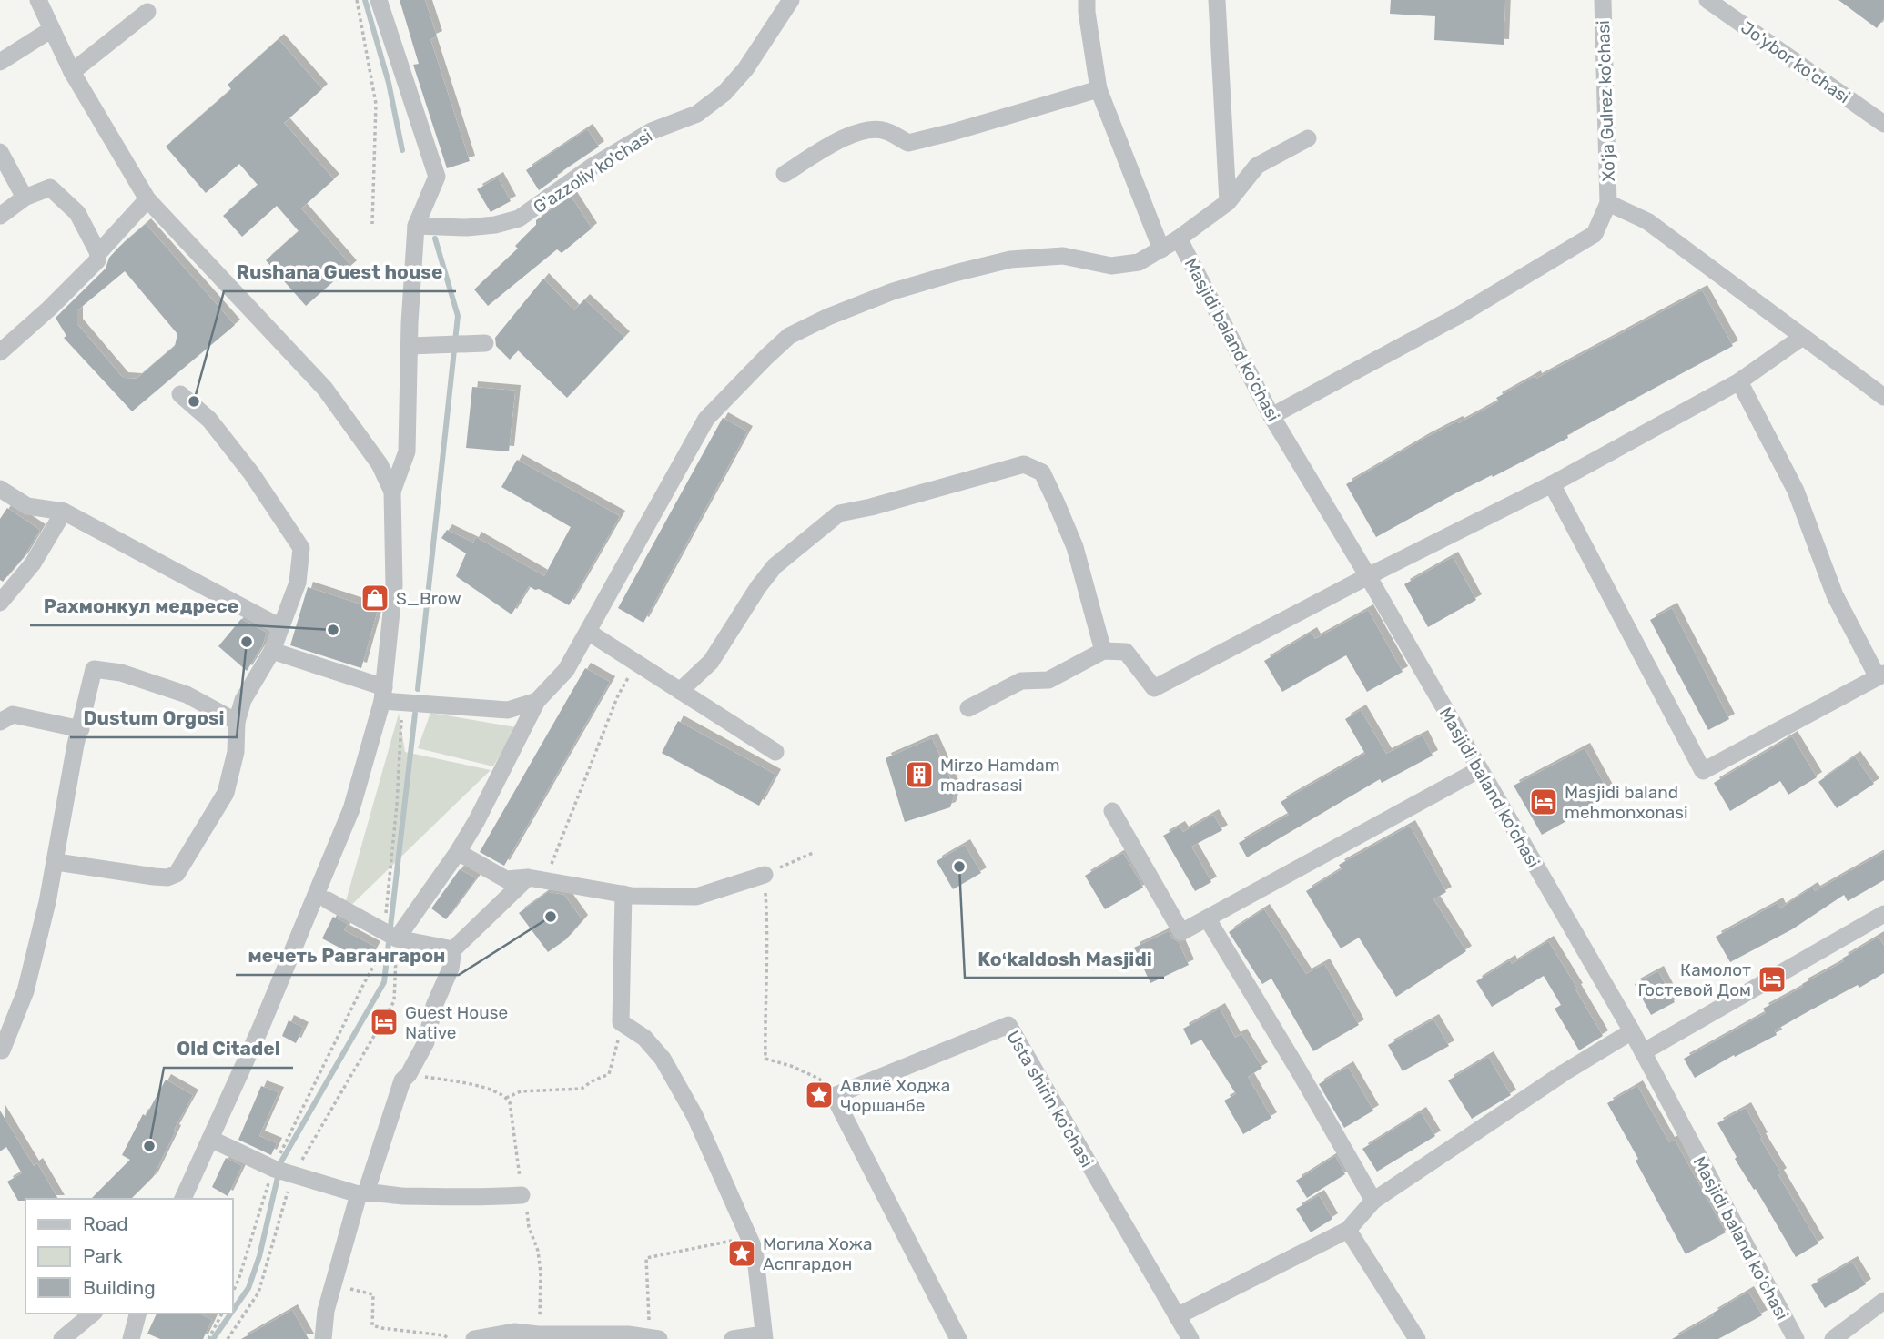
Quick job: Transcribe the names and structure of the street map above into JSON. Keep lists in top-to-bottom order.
{
  "streets": {
    "street": [
      "Jo'ybor ko'chasi",
      "Xo'ja Gulrez ko'chasi",
      "G'azzoliy ko'chasi",
      "Masjidi baland ko'chasi",
      "Usta shirin ko'chasi"
    ]
  },
  "places": {
    "other": [
      "Rushana Guest house",
      "Рахмонкул медресе",
      "Dustum Orgosi",
      "Koʻkaldosh Masjidi",
      "мечеть Равгангарон",
      "Old Citadel"
    ],
    "shop": ["S_Brow"],
    "building": ["Mirzo Hamdam madrasasi"],
    "hotel": ["Masjidi baland mehmonxonasi", "Камолот Гостевой Дом", "Guest House Native"],
    "place": ["Авлиё Ходжа Чоршанбе", "Могила Хожа Аспгардон"]
  },
  "legend": ["Road", "Park", "Building"]
}
